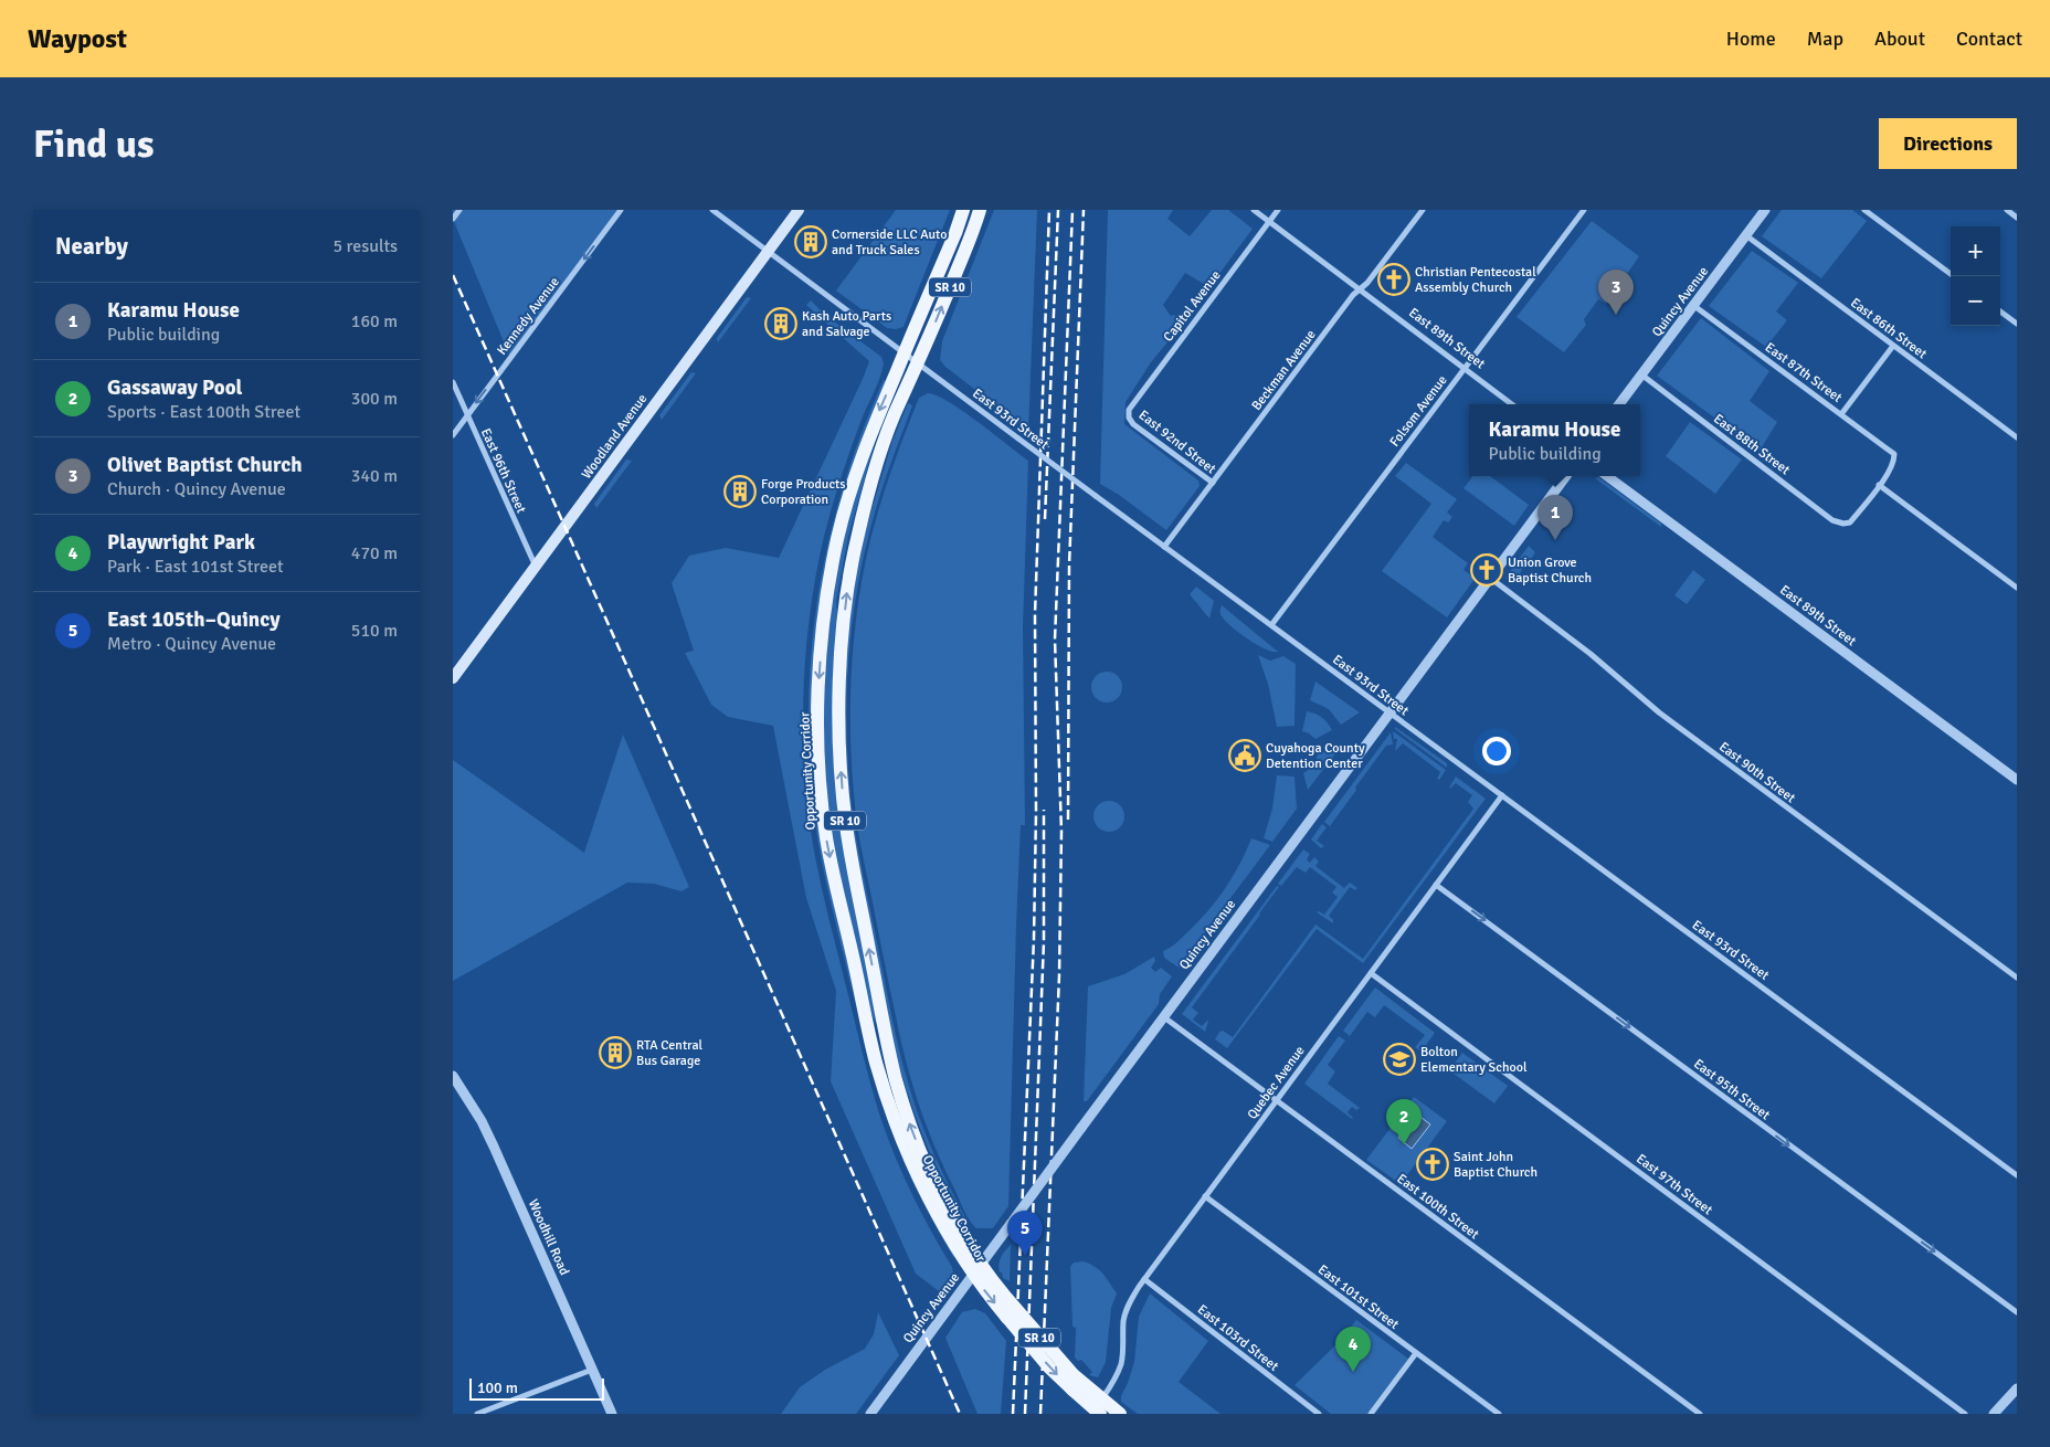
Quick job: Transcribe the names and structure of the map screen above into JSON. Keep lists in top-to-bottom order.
{
  "streets": {
    "main road": ["SR 10", "Woodland Avenue", "Opportunity Corridor"],
    "street": [
      "Quincy Avenue",
      "Capitol Avenue",
      "Kennedy Avenue",
      "East 86th Street",
      "East 89th Street",
      "Beckman Avenue",
      "East 87th Street",
      "Folsom Avenue",
      "East 93rd Street",
      "East 92nd Street",
      "East 88th Street",
      "East 96th Street",
      "East 90th Street",
      "Quebec Avenue",
      "East 95th Street",
      "East 97th Street",
      "East 100th Street",
      "Woodhill Road",
      "East 101st Street",
      "East 103rd Street"
    ]
  },
  "crossings": [
    ["SR 10", "Opportunity Corridor"],
    ["SR 10", "Quebec Avenue"],
    ["Quincy Avenue", "East 86th Street"],
    ["Quincy Avenue", "East 87th Street"],
    ["Quincy Avenue", "East 93rd Street"],
    ["Quincy Avenue", "East 88th Street"],
    ["Quincy Avenue", "Opportunity Corridor"],
    ["Quincy Avenue", "East 90th Street"],
    ["Quincy Avenue", "East 100th Street"],
    ["Capitol Avenue", "East 89th Street"],
    ["Capitol Avenue", "East 92nd Street"],
    ["Kennedy Avenue", "East 96th Street"],
    ["East 89th Street", "Beckman Avenue"],
    ["East 89th Street", "Folsom Avenue"],
    ["Beckman Avenue", "East 93rd Street"],
    ["Beckman Avenue", "East 92nd Street"],
    ["East 87th Street", "East 88th Street"],
    ["Folsom Avenue", "East 93rd Street"],
    ["East 93rd Street", "Woodland Avenue"],
    ["East 93rd Street", "Opportunity Corridor"],
    ["East 93rd Street", "Quebec Avenue"],
    ["Woodland Avenue", "East 96th Street"],
    ["Opportunity Corridor", "Quebec Avenue"],
    ["Quebec Avenue", "East 95th Street"],
    ["Quebec Avenue", "East 97th Street"],
    ["Quebec Avenue", "East 100th Street"],
    ["Quebec Avenue", "East 101st Street"],
    ["Quebec Avenue", "East 103rd Street"]
  ],
  "one_way": ["Kennedy Avenue", "East 95th Street"],
  "places": {
    "building": [
      "Cornerside LLC Auto and Truck Sales",
      "Kash Auto Parts and Salvage",
      "Forge Products Corporation",
      "RTA Central Bus Garage"
    ],
    "church": ["Christian Pentecostal Assembly Church", "Union Grove Baptist Church", "Saint John Baptist Church"],
    "public building": ["Cuyahoga County Detention Center"],
    "school or university": ["Bolton Elementary School"]
  },
  "scale_bar": "100 m",
  "page": {
    "header": "Waypost",
    "nav": [
      "Home",
      "Map",
      "About",
      "Contact"
    ],
    "buttons": "Directions",
    "title": "Find us",
    "heading": ["Nearby", "5 results"],
    "map_buttons": ["+", "−"],
    "pins": [
      "3",
      "1",
      "2",
      "5",
      "4"
    ],
    "list": [
      {
        "mark": "1",
        "name": "Karamu House",
        "note": "Public building",
        "value": "160 m"
      },
      {
        "mark": "2",
        "name": "Gassaway Pool",
        "note": "Sports · East 100th Street",
        "value": "300 m"
      },
      {
        "mark": "3",
        "name": "Olivet Baptist Church",
        "note": "Church · Quincy Avenue",
        "value": "340 m"
      },
      {
        "mark": "4",
        "name": "Playwright Park",
        "note": "Park · East 101st Street",
        "value": "470 m"
      },
      {
        "mark": "5",
        "name": "East 105th–Quincy",
        "note": "Metro · Quincy Avenue",
        "value": "510 m"
      }
    ],
    "popup": ["Karamu House", "Public building"],
    "scale": "100 m"
  }
}
